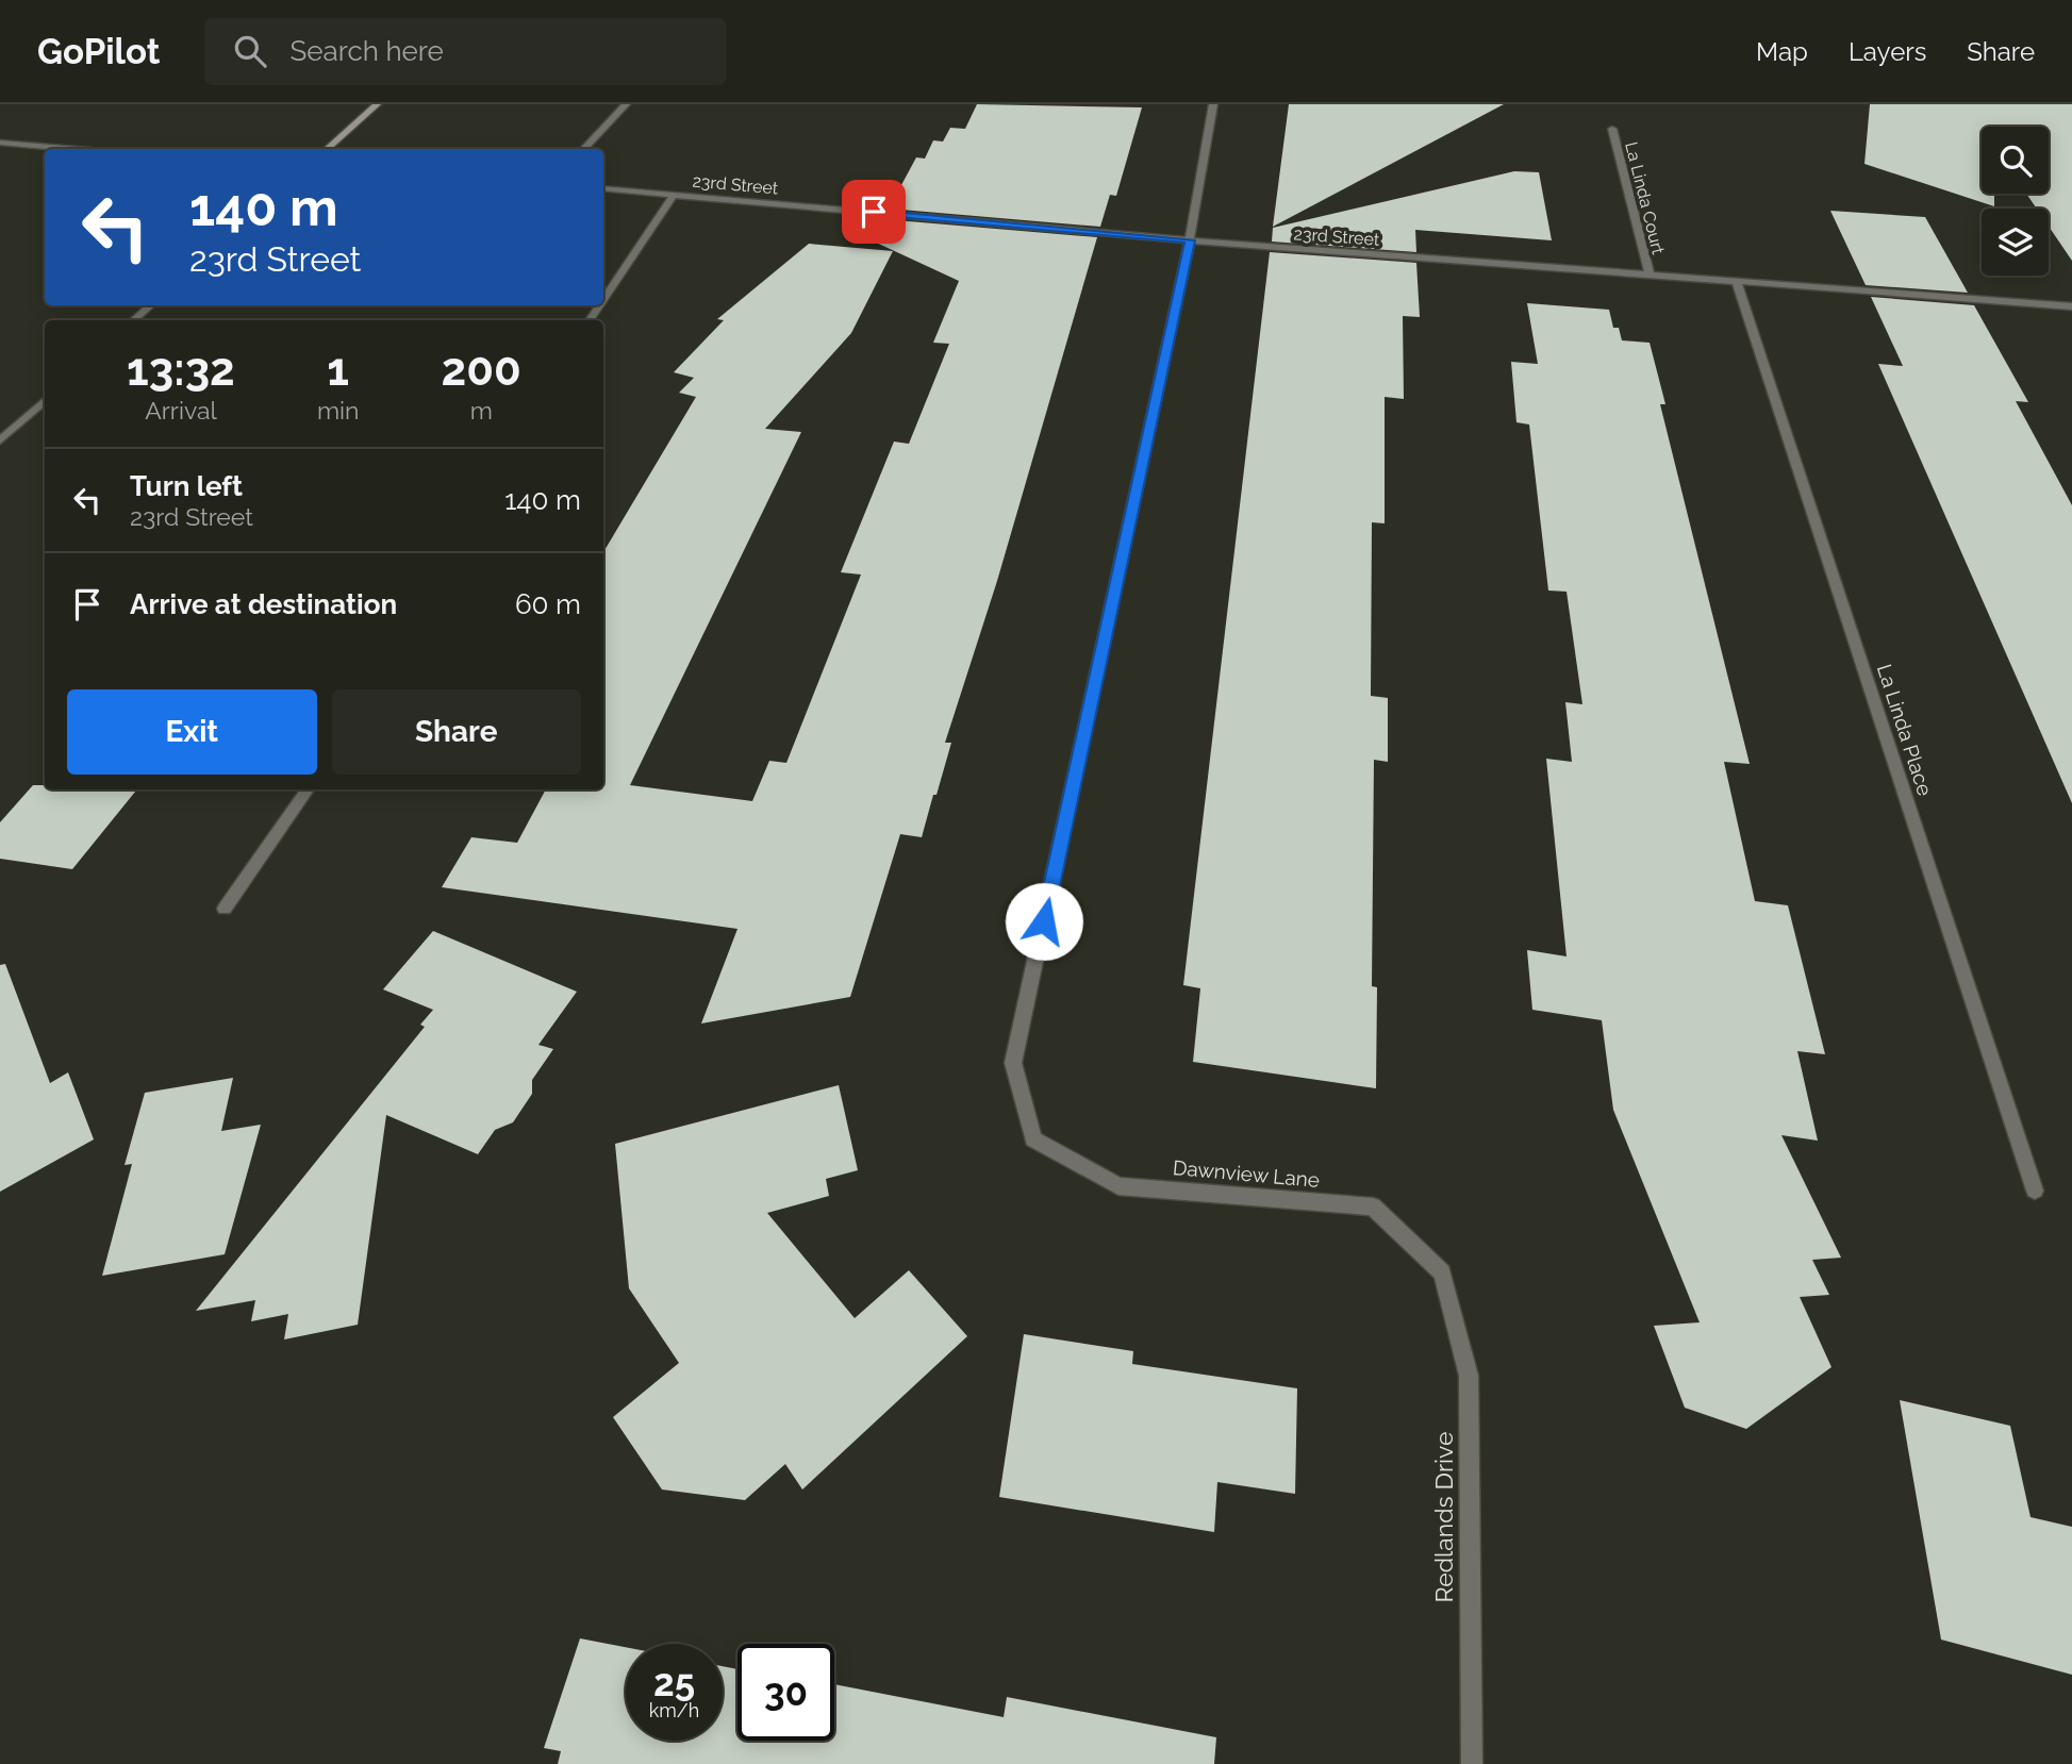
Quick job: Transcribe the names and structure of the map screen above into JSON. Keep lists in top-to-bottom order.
{
  "streets": {
    "street": [
      "23rd Street",
      "La Linda Court",
      "La Linda Place",
      "Dawnview Lane",
      "Redlands Drive"
    ]
  },
  "crossings": [
    ["23rd Street", "La Linda Court"],
    ["23rd Street", "La Linda Place"],
    ["23rd Street", "Dawnview Lane"],
    ["Dawnview Lane", "Redlands Drive"]
  ],
  "page": {
    "header": "GoPilot",
    "search": "Search here",
    "nav": ["Map", "Layers", "Share"],
    "turn": ["140 m", "23rd Street"],
    "eta": [
      "13:32",
      "Arrival",
      "1",
      "min",
      "200",
      "m"
    ],
    "list": [
      {
        "name": "Turn left",
        "note": "23rd Street",
        "value": "140 m"
      },
      {
        "name": "Arrive at destination",
        "value": "60 m"
      }
    ],
    "buttons": ["Exit", "Share"],
    "speed": "25 km/h",
    "limit": "30"
  }
}
